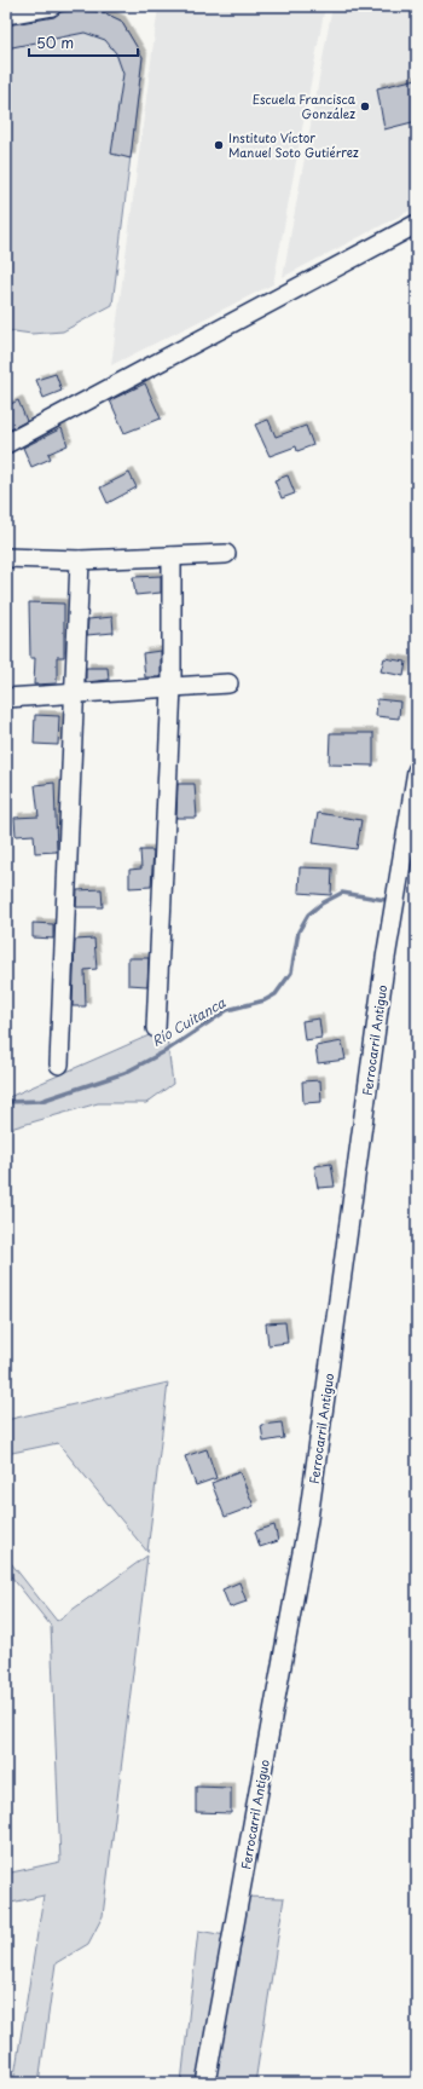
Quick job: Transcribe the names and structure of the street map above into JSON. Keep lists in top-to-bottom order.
{
  "streets": {
    "street": ["Ferrocarril Antiguo"]
  },
  "water": ["Río Cuitanca"],
  "places": ["Escuela Francisca González", "Instituto Víctor Manuel Soto Gutiérrez"],
  "scale_bar": "50 m"
}
